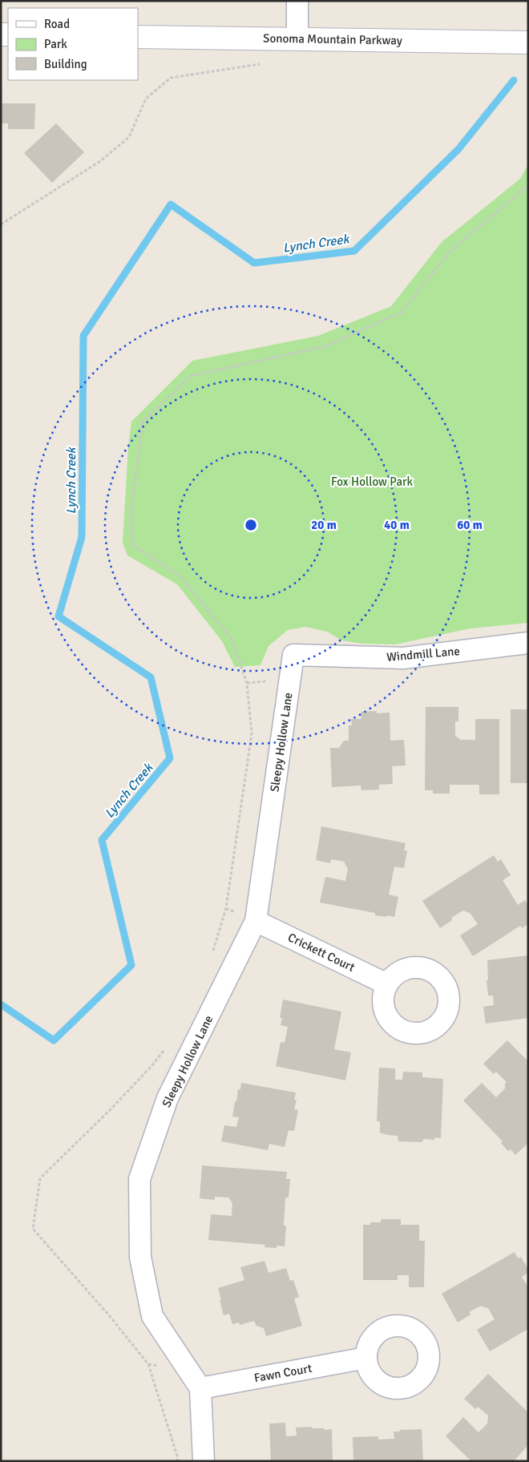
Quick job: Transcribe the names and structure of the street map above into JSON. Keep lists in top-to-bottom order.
{
  "streets": {
    "main road": ["Sonoma Mountain Parkway"],
    "street": [
      "Windmill Lane",
      "Sleepy Hollow Lane",
      "Crickett Court",
      "Fawn Court"
    ]
  },
  "crossings": [
    ["Windmill Lane", "Sleepy Hollow Lane"],
    ["Sleepy Hollow Lane", "Crickett Court"],
    ["Sleepy Hollow Lane", "Fawn Court"]
  ],
  "water": ["Lynch Creek"],
  "parks": ["Fox Hollow Park"],
  "legend": ["Road", "Park", "Building"],
  "rings": ["20 m", "40 m", "60 m"]
}
